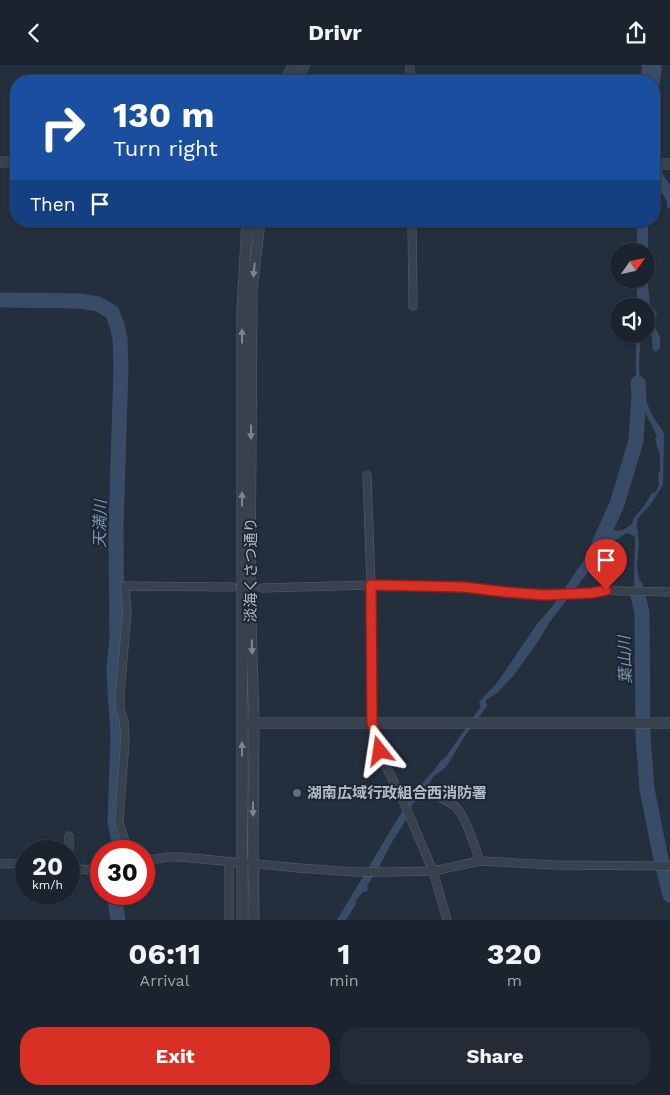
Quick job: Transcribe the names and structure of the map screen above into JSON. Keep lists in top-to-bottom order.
{
  "streets": {
    "street": ["淡海くさつ通り"]
  },
  "water": ["天満川", "葉山川"],
  "places": ["湖南広域行政組合西消防署"],
  "north": "top right",
  "page": {
    "header": "Drivr",
    "turn": ["130 m", "Turn right"],
    "then": "Then",
    "speed": "20 km/h",
    "limit": "30",
    "eta": [
      "06:11",
      "Arrival",
      "1",
      "min",
      "320",
      "m"
    ],
    "buttons": ["Exit", "Share"]
  }
}
